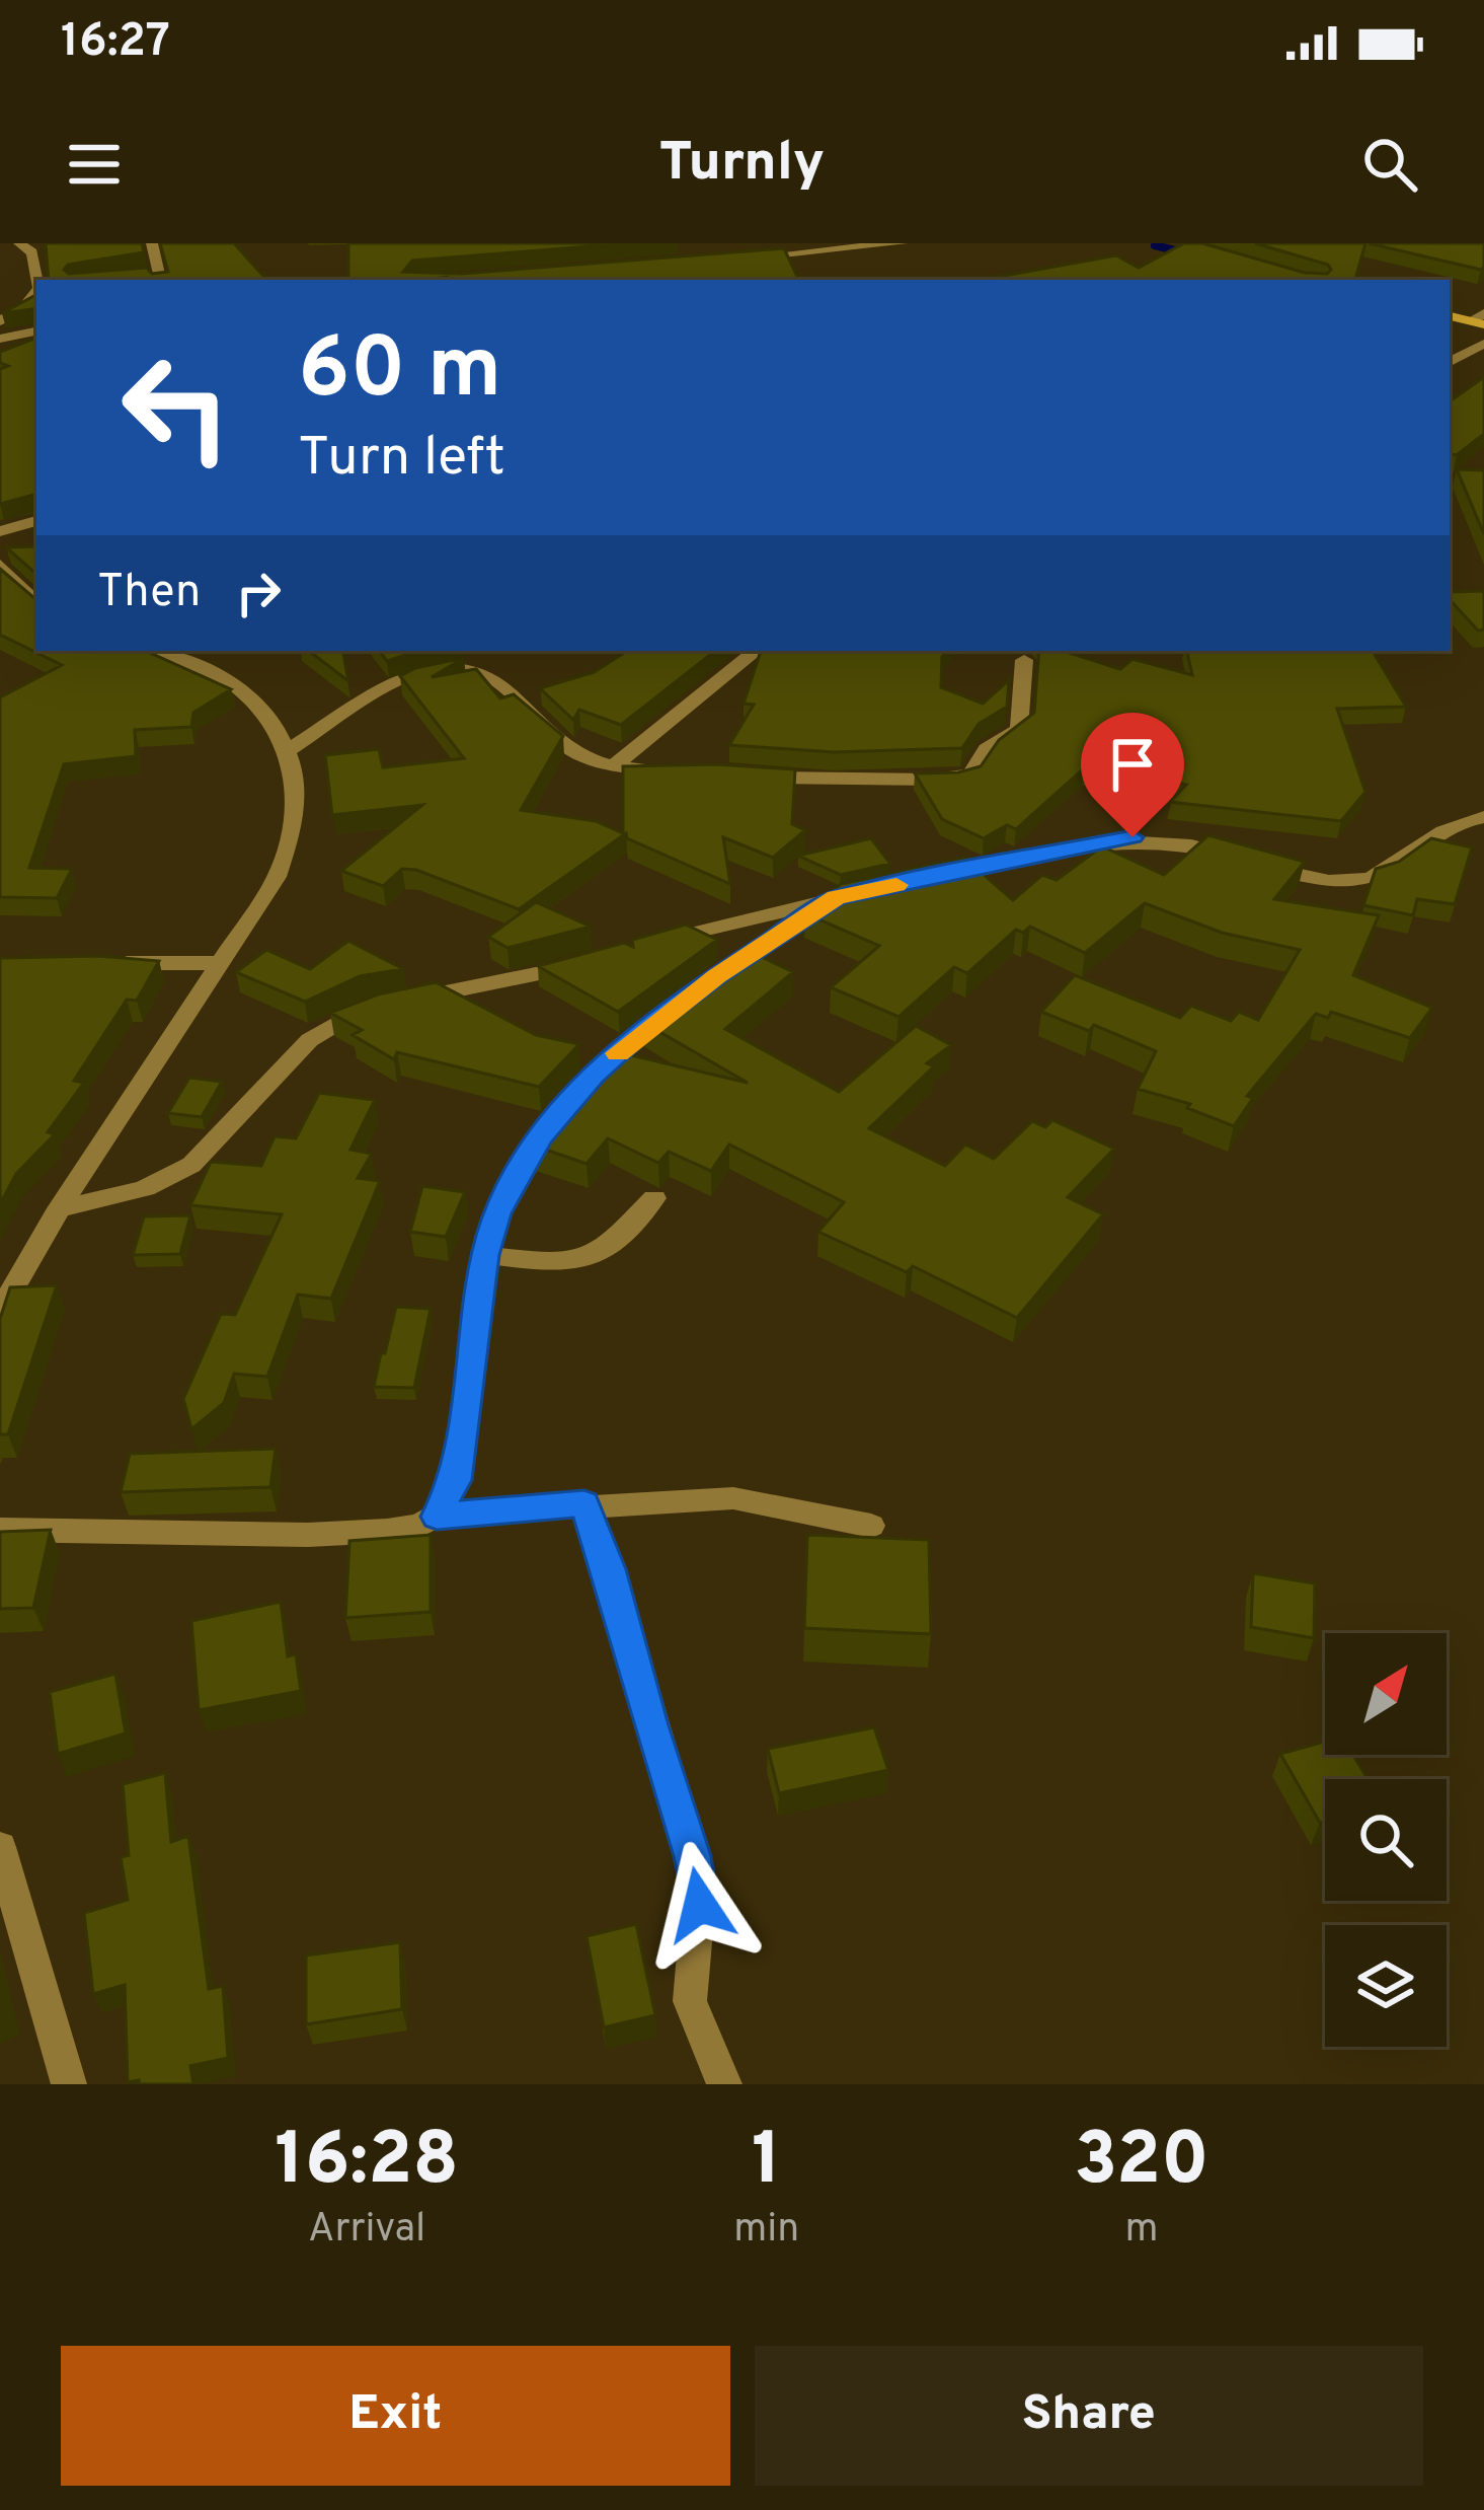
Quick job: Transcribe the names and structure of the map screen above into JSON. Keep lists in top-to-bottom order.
{
  "north": "top right",
  "page": {
    "status": "16:27",
    "header": "Turnly",
    "turn": ["60 m", "Turn left"],
    "then": "Then",
    "eta": [
      "16:28",
      "Arrival",
      "1",
      "min",
      "320",
      "m"
    ],
    "buttons": ["Exit", "Share"]
  }
}
